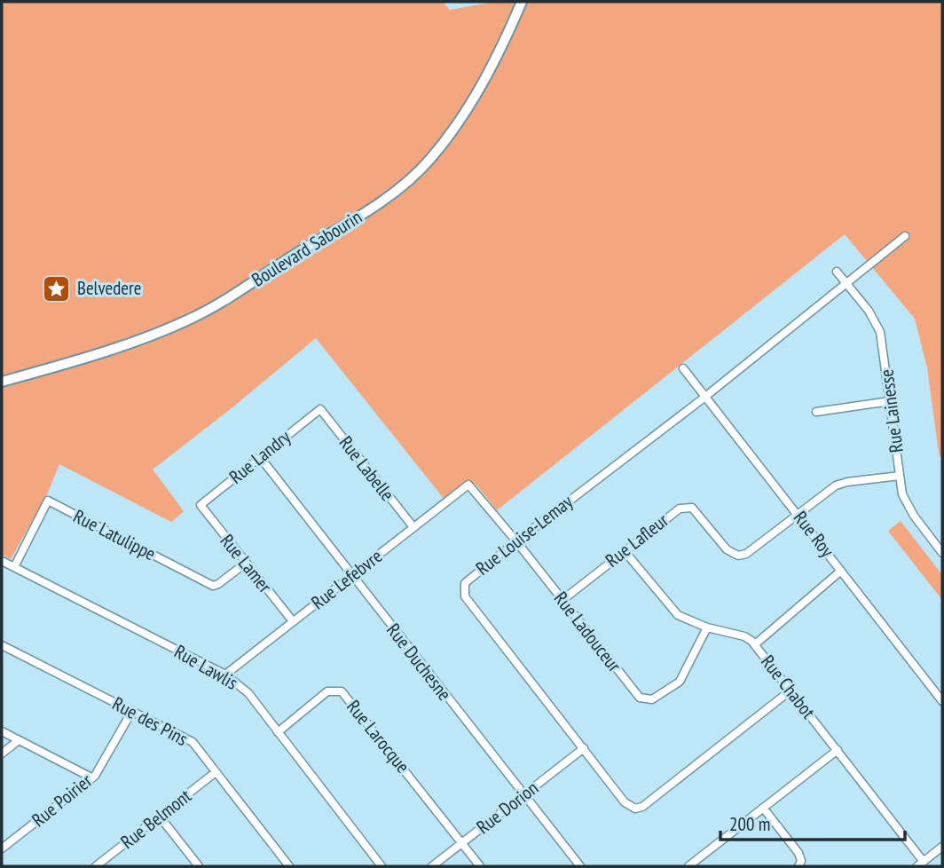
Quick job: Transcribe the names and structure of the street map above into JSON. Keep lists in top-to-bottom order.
{
  "streets": {
    "street": [
      "Boulevard Sabourin",
      "Rue Lainesse",
      "Rue Landry",
      "Rue Labelle",
      "Rue Roy",
      "Rue Latulippe",
      "Rue Louise-Lemay",
      "Rue Lafleur",
      "Rue Lamer",
      "Rue Lefebvre",
      "Rue Ladouceur",
      "Rue Duchesne",
      "Rue Lawlis",
      "Rue Chabot",
      "Rue des Pins",
      "Rue Larocque",
      "Rue Poirier",
      "Rue Dorion",
      "Rue Belmont"
    ]
  },
  "crossings": [
    ["Rue Lainesse", "Rue Louise-Lemay"],
    ["Rue Lainesse", "Rue Lafleur"],
    ["Rue Landry", "Rue Labelle"],
    ["Rue Landry", "Rue Lamer"],
    ["Rue Landry", "Rue Duchesne"],
    ["Rue Labelle", "Rue Lefebvre"],
    ["Rue Roy", "Rue Louise-Lemay"],
    ["Rue Roy", "Rue Lafleur"],
    ["Rue Latulippe", "Rue Lamer"],
    ["Rue Latulippe", "Rue Lawlis"],
    ["Rue Louise-Lemay", "Rue Ladouceur"],
    ["Rue Louise-Lemay", "Rue Chabot"],
    ["Rue Louise-Lemay", "Rue Dorion"],
    ["Rue Lafleur", "Rue Ladouceur"],
    ["Rue Lafleur", "Rue Chabot"],
    ["Rue Lamer", "Rue Lefebvre"],
    ["Rue Lefebvre", "Rue Ladouceur"],
    ["Rue Lefebvre", "Rue Duchesne"],
    ["Rue Lefebvre", "Rue Lawlis"],
    ["Rue Ladouceur", "Rue Chabot"],
    ["Rue Duchesne", "Rue Dorion"],
    ["Rue Lawlis", "Rue Larocque"],
    ["Rue des Pins", "Rue Poirier"],
    ["Rue des Pins", "Rue Belmont"],
    ["Rue Larocque", "Rue Dorion"]
  ],
  "places": {
    "place": ["Belvedere"]
  },
  "scale_bar": "200 m"
}
